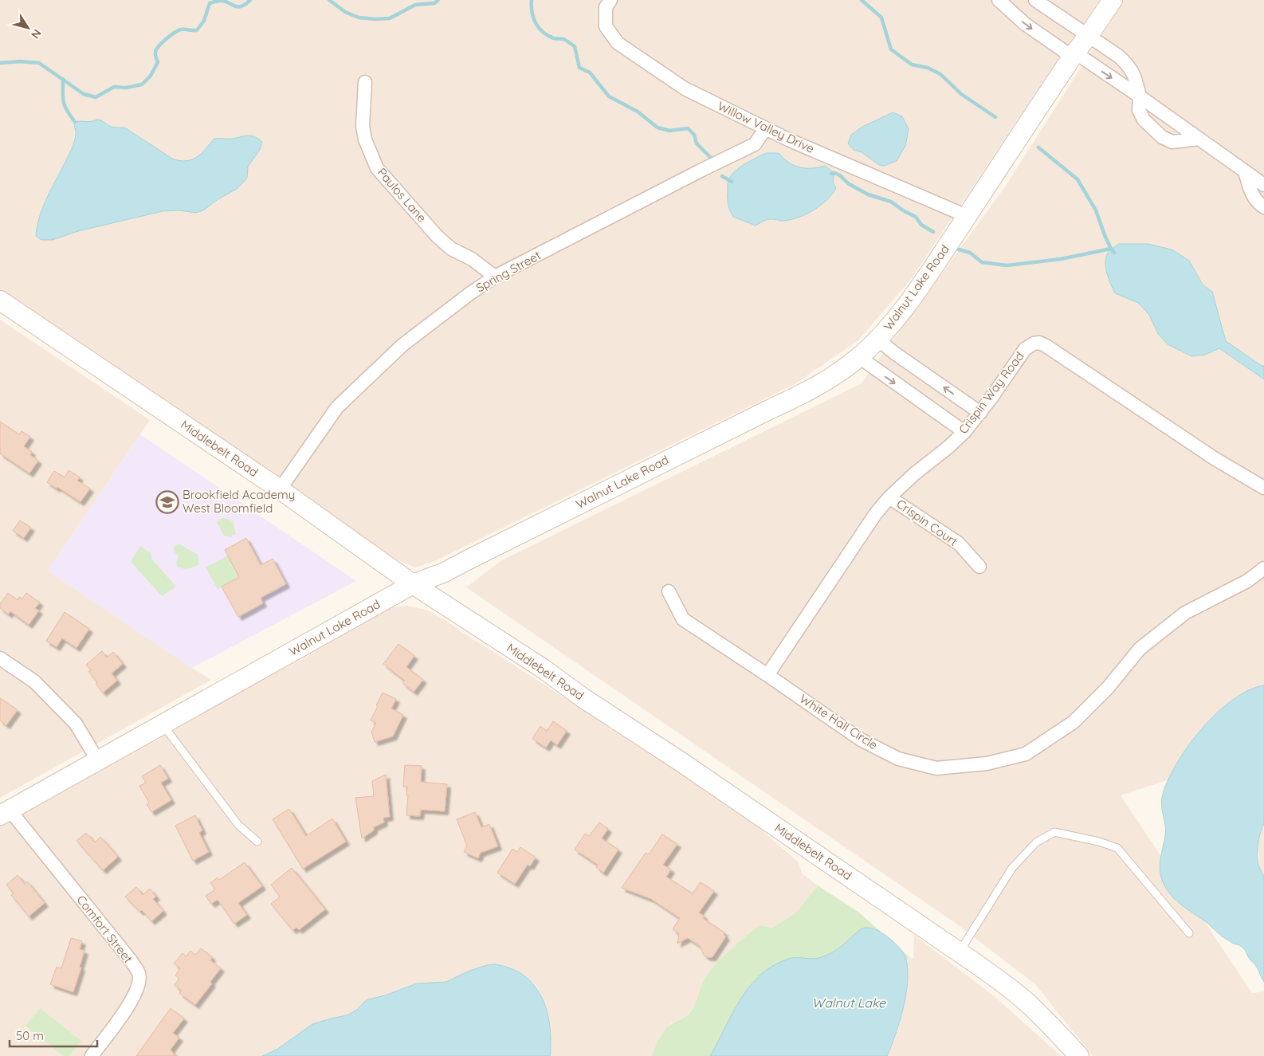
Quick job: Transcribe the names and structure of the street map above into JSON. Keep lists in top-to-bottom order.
{
  "streets": {
    "street": [
      "Willow Valley Drive",
      "Paulos Lane",
      "Spring Street",
      "Walnut Lake Road",
      "Crispin Way Road",
      "Middlebelt Road",
      "Crispin Court",
      "White Hall Circle",
      "Comfort Street"
    ]
  },
  "crossings": [
    ["Willow Valley Drive", "Spring Street"],
    ["Willow Valley Drive", "Walnut Lake Road"],
    ["Paulos Lane", "Spring Street"],
    ["Spring Street", "Middlebelt Road"],
    ["Walnut Lake Road", "Middlebelt Road"],
    ["Walnut Lake Road", "Comfort Street"],
    ["Crispin Way Road", "Crispin Court"],
    ["Crispin Way Road", "White Hall Circle"]
  ],
  "water": ["Walnut Lake"],
  "places": {
    "school or university": ["Brookfield Academy West Bloomfield"]
  },
  "scale_bar": "50 m",
  "north": "bottom right"
}
